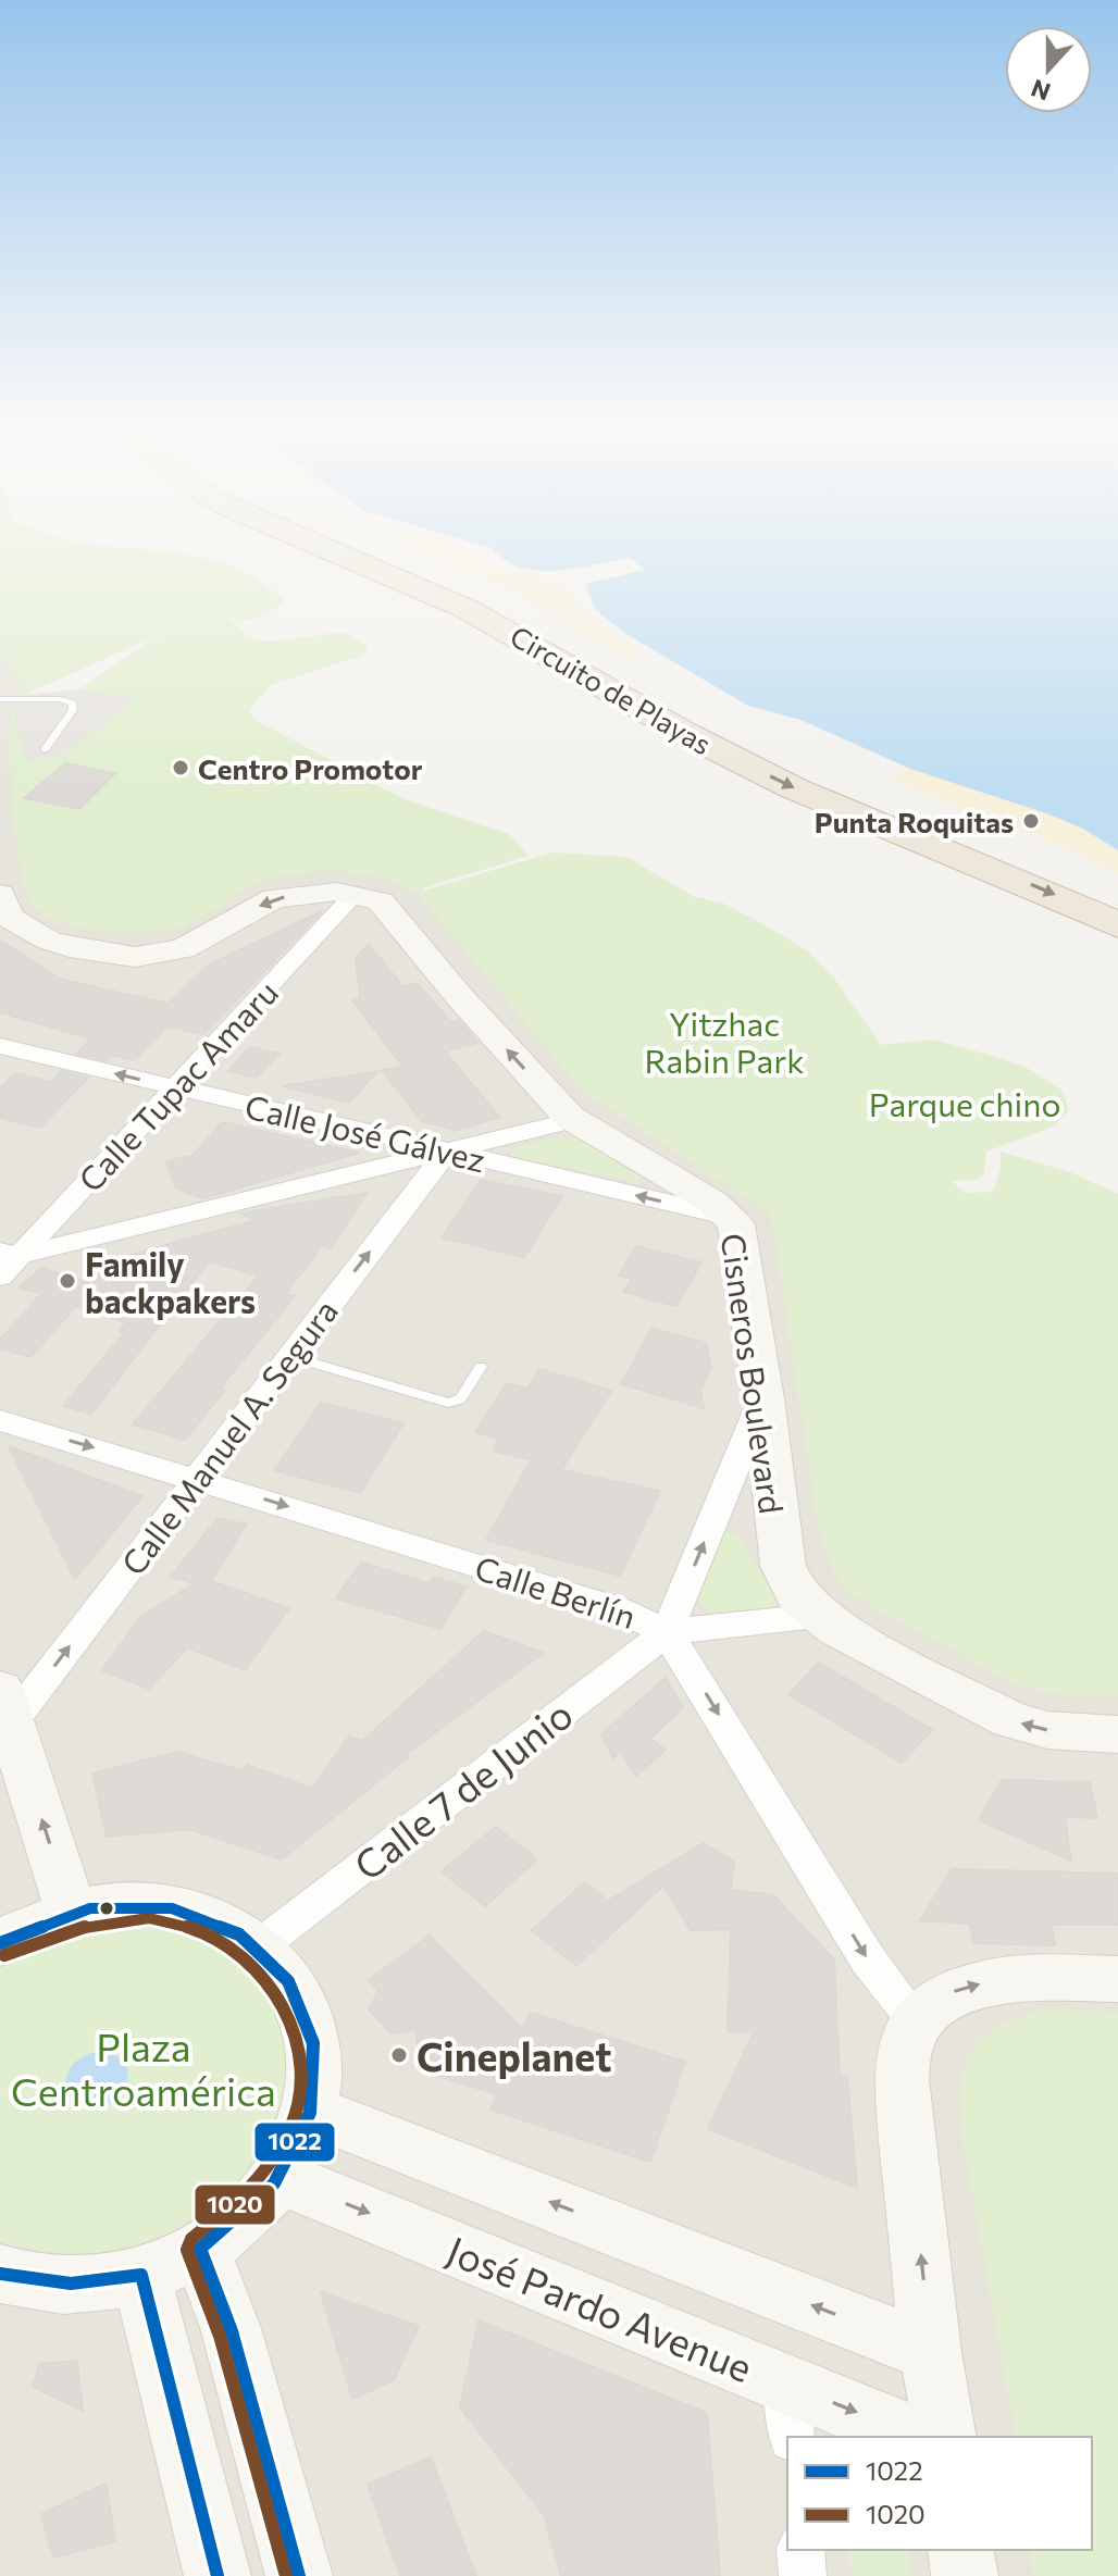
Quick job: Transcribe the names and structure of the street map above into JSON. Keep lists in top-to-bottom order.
{
  "streets": {
    "highway": ["Circuito de Playas"],
    "street": [
      "Calle Tupac Amaru",
      "Calle José Gálvez",
      "Cisneros Boulevard",
      "Calle Manuel A. Segura",
      "Calle Berlín",
      "Calle 7 de Junio",
      "José Pardo Avenue"
    ]
  },
  "crossings": [
    ["Calle Tupac Amaru", "Calle José Gálvez"],
    ["Calle Tupac Amaru", "Cisneros Boulevard"],
    ["Calle José Gálvez", "Cisneros Boulevard"],
    ["Calle José Gálvez", "Calle Manuel A. Segura"],
    ["Cisneros Boulevard", "Calle 7 de Junio"],
    ["Calle Manuel A. Segura", "Calle Berlín"],
    ["Calle Berlín", "Calle 7 de Junio"]
  ],
  "one_way": [
    "Calle José Gálvez",
    "Cisneros Boulevard",
    "Calle Manuel A. Segura",
    "Calle Berlín"
  ],
  "parks": ["Yitzhac Rabin Park", "Parque chino", "Plaza Centroamérica"],
  "places": [
    "Centro Promotor",
    "Punta Roquitas",
    "Family backpakers",
    "Cineplanet"
  ],
  "lines": ["transit line 1022", "transit line 1020"],
  "legend": ["1022", "1020"],
  "north": "bottom"
}
